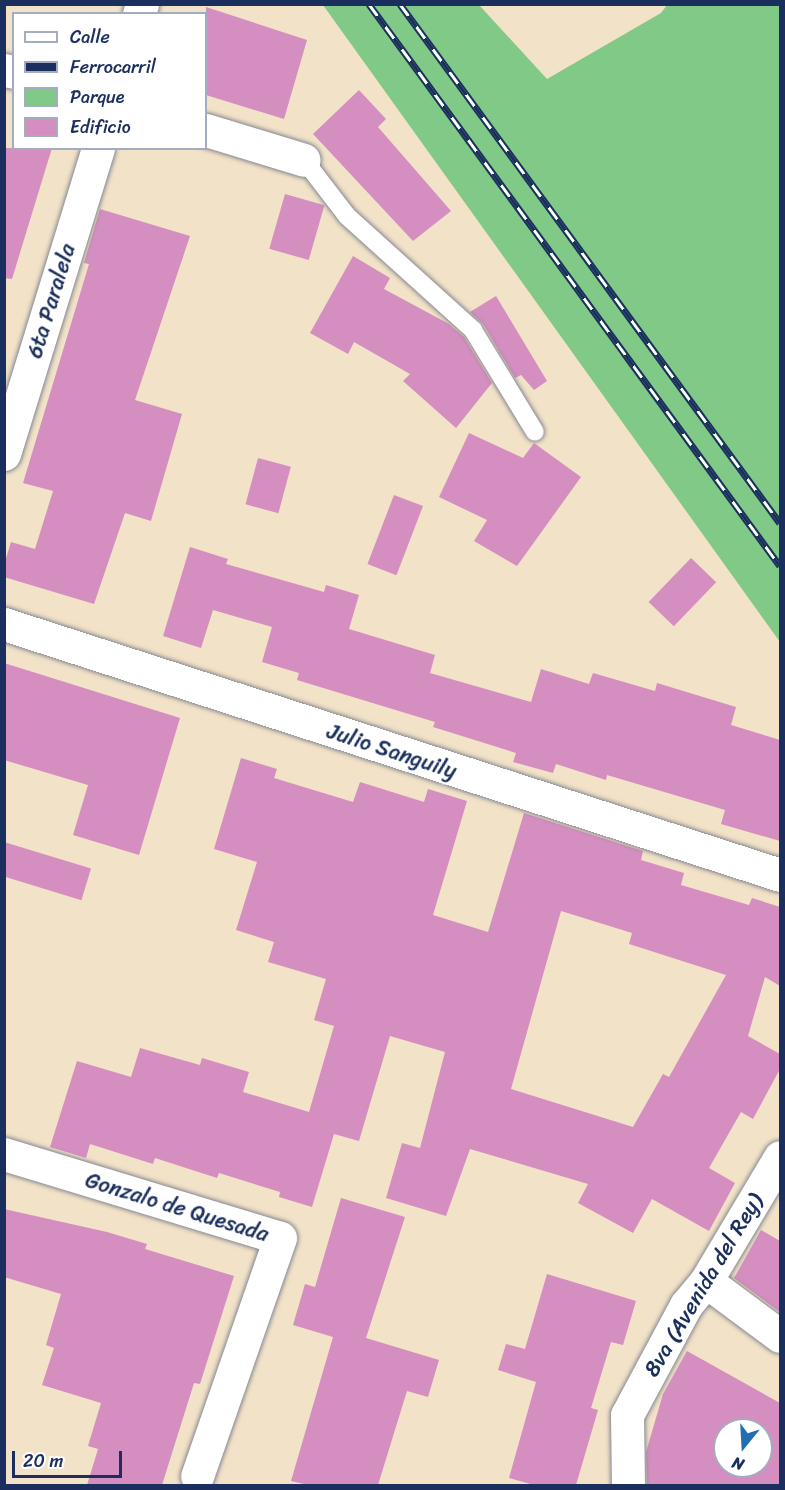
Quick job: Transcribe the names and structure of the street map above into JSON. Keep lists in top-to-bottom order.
{
  "streets": {
    "street": [
      "6ta Paralela",
      "Julio Sanguily",
      "Gonzalo de Quesada",
      "8va (Avenida del Rey)"
    ]
  },
  "legend": [
    "Calle",
    "Ferrocarril",
    "Parque",
    "Edificio"
  ],
  "scale_bar": "20 m",
  "north": "bottom"
}
